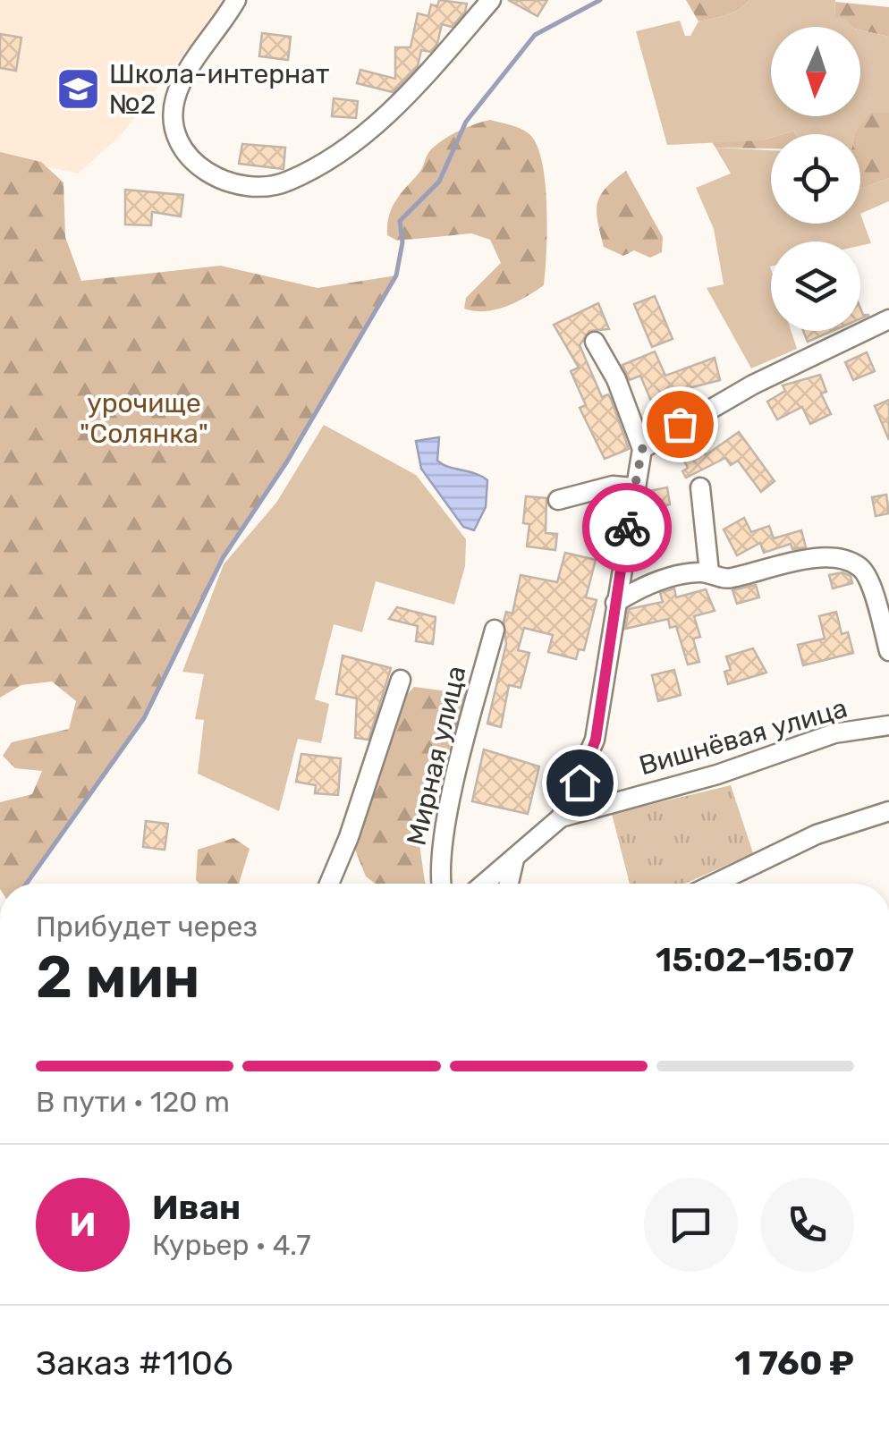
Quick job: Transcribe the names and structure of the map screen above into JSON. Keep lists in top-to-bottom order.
{
  "streets": {
    "street": ["Вишнёвая улица", "Мирная улица"]
  },
  "parks": ["урочище \"Солянка\""],
  "places": {
    "school or university": ["Школа-интернат №2"]
  },
  "north": "bottom",
  "page": {
    "heading": ["2 мин", "Прибудет через", "15:02–15:07"],
    "panel": [
      "Иван",
      "Курьер · 4.7",
      "Заказ #1106",
      "1 760 ₽"
    ],
    "bar": "В пути · 120 m",
    "round": "И"
  }
}
